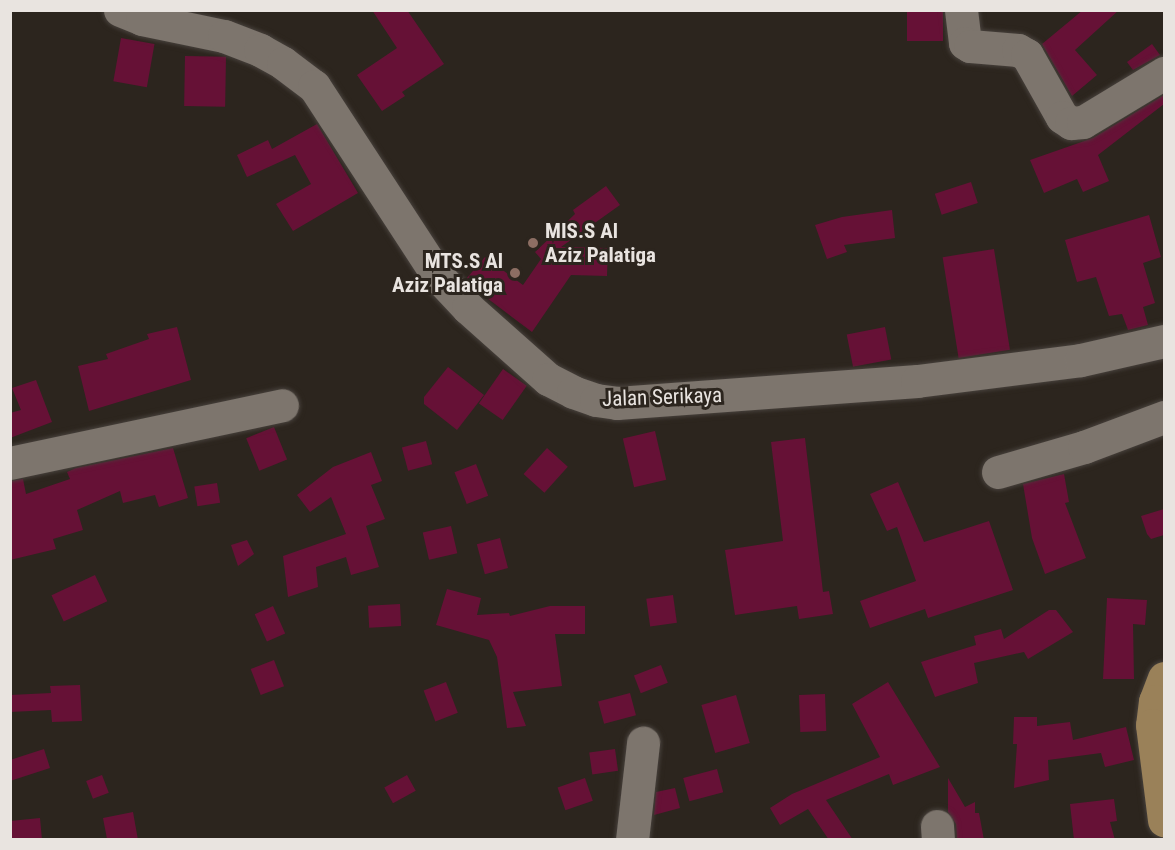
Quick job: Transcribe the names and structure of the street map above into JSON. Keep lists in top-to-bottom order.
{
  "streets": {
    "street": ["Jalan Serikaya"]
  },
  "places": ["MIS.S Al Aziz Palatiga", "MTS.S Al Aziz Palatiga"]
}
